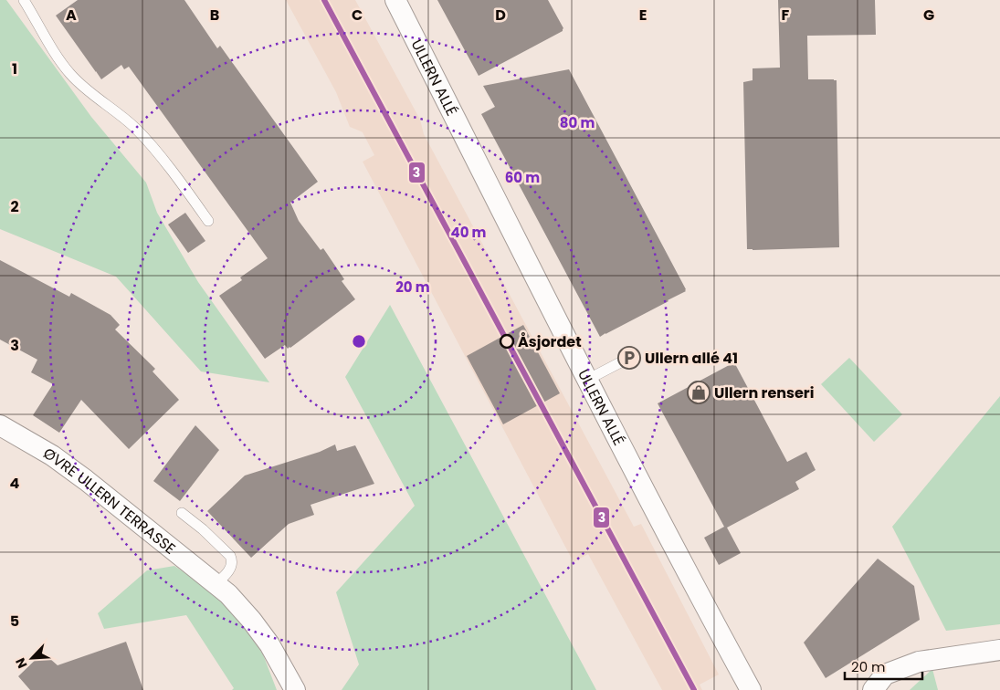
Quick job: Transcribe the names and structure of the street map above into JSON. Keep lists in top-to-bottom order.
{
  "streets": {
    "street": ["ULLERN ALLÉ", "ØVRE ULLERN TERRASSE"]
  },
  "places": {
    "other": ["Åsjordet"],
    "parking": ["Ullern allé 41"],
    "shop": ["Ullern renseri"]
  },
  "lines": ["transit line 3"],
  "scale_bar": "20 m",
  "north": "bottom left",
  "grid": {
    "columns": [
      "A",
      "B",
      "C",
      "D",
      "E",
      "F",
      "G"
    ],
    "rows": [
      "1",
      "2",
      "3",
      "4",
      "5"
    ]
  },
  "rings": [
    "80 m",
    "60 m",
    "40 m",
    "20 m"
  ]
}
